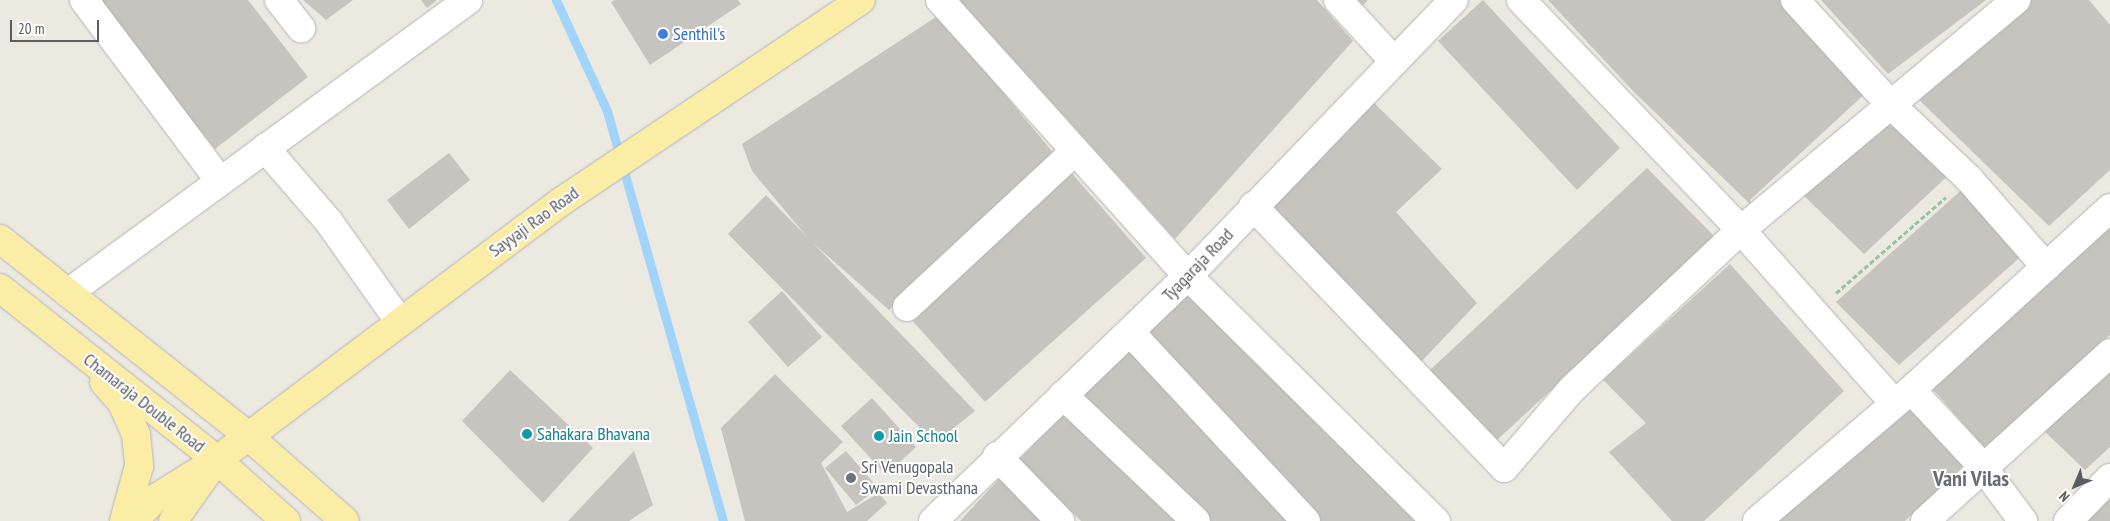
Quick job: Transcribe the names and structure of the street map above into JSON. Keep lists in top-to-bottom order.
{
  "streets": {
    "main road": ["Sayyaji Rao Road", "Chamaraja Double Road"],
    "street": ["Tyagaraja Road"]
  },
  "crossings": [
    ["Sayyaji Rao Road", "Chamaraja Double Road"]
  ],
  "districts": ["Vani Vilas"],
  "places": [
    "Senthil's",
    "Sahakara Bhavana",
    "Jain School",
    "Sri Venugopala Swami Devasthana"
  ],
  "scale_bar": "20 m",
  "north": "bottom left"
}
